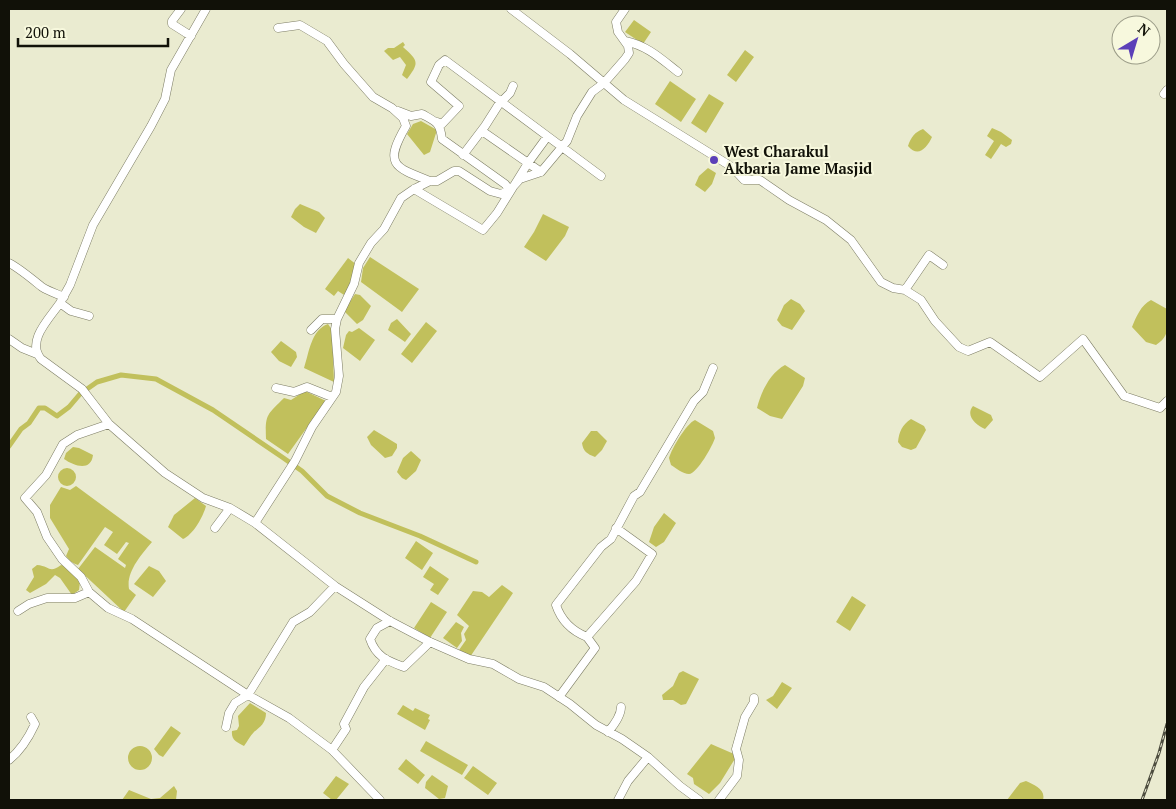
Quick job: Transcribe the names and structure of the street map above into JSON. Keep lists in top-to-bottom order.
{
  "places": ["West Charakul Akbaria Jame Masjid"],
  "scale_bar": "200 m",
  "north": "top right"
}
